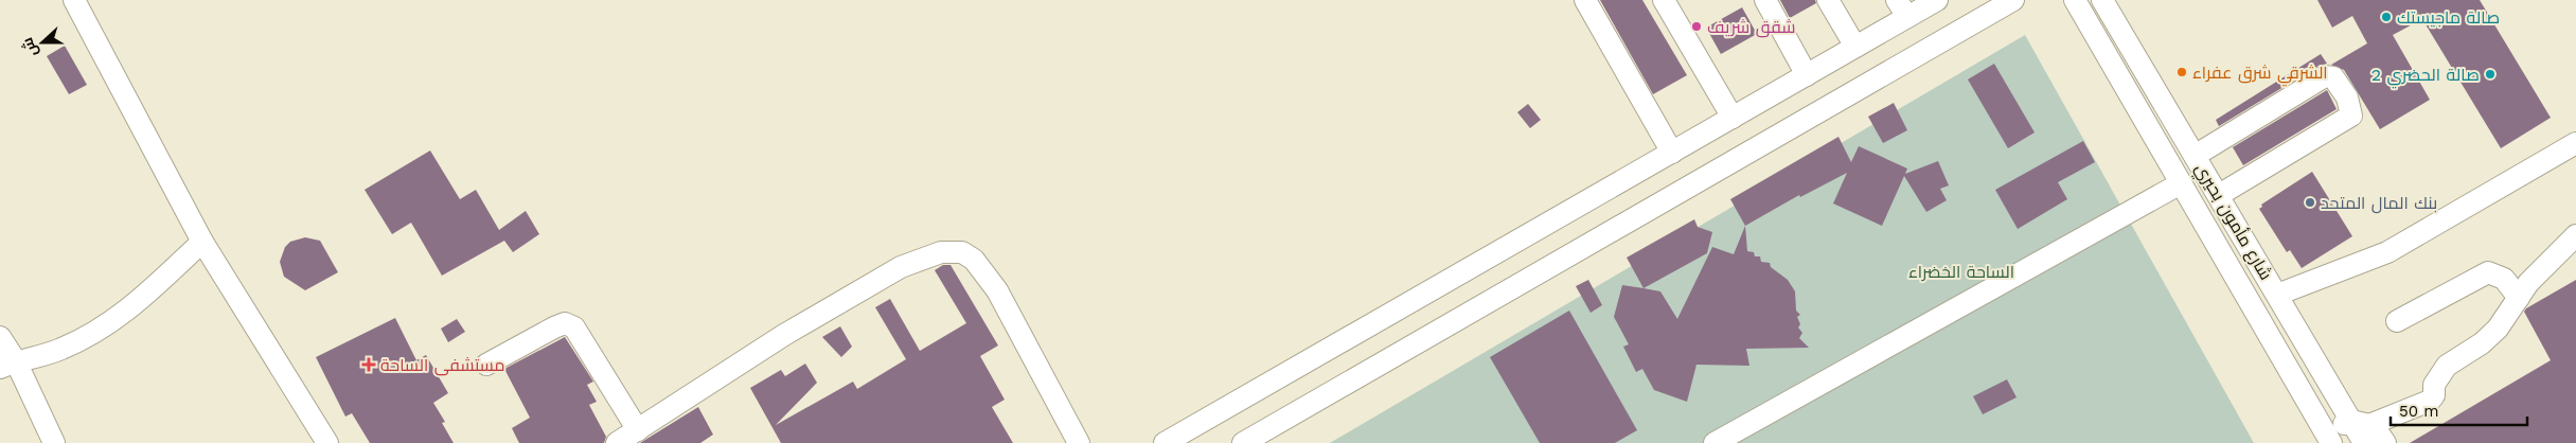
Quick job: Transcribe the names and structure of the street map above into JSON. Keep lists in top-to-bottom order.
{
  "streets": {
    "street": ["شارع مأمون بحيري"]
  },
  "parks": ["الساحة الخضراء"],
  "places": {
    "other": [
      "صالة ماجيستك",
      "شقق شريف",
      "الشرقي شرق عفراء",
      "صالة الحضري 2",
      "بنك المال المتحد"
    ],
    "health": ["مستشفى الساحة"]
  },
  "scale_bar": "50 m",
  "north": "left"
}
